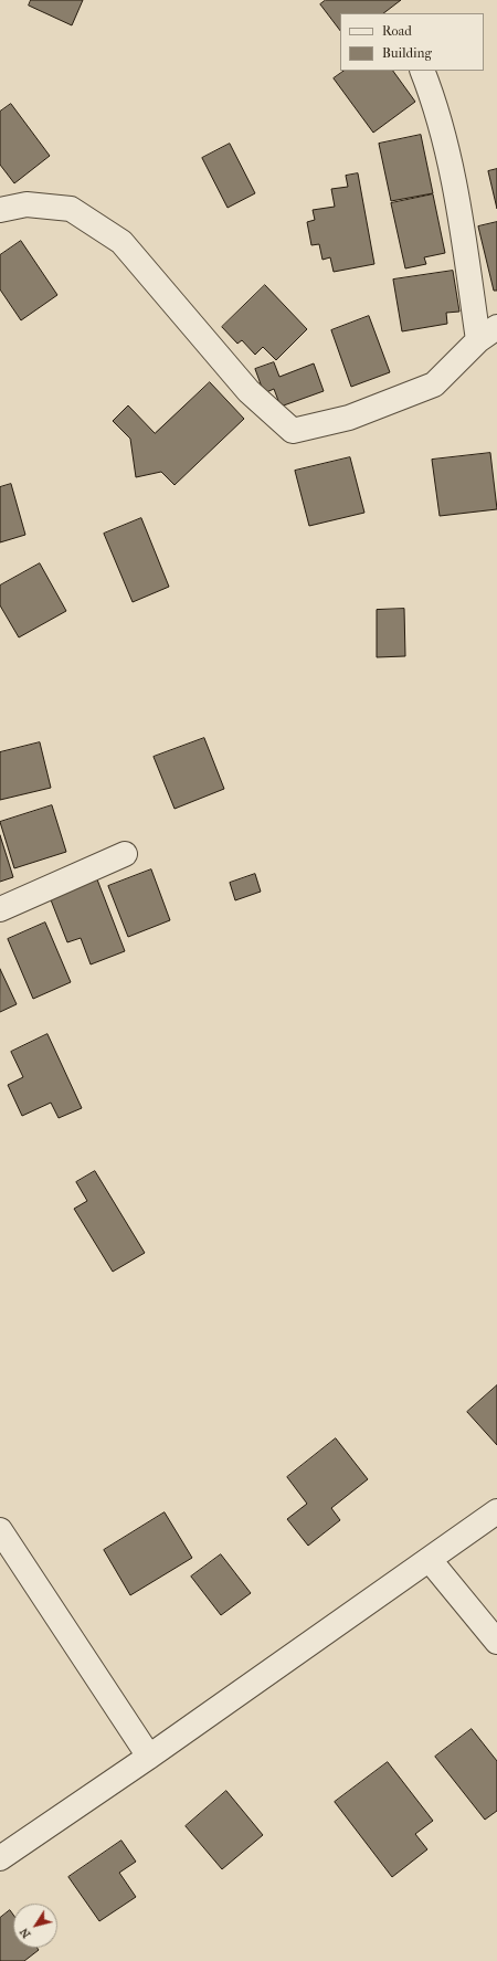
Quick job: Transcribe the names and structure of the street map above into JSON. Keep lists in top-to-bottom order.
{
  "legend": ["Road", "Building"],
  "north": "bottom left"
}
